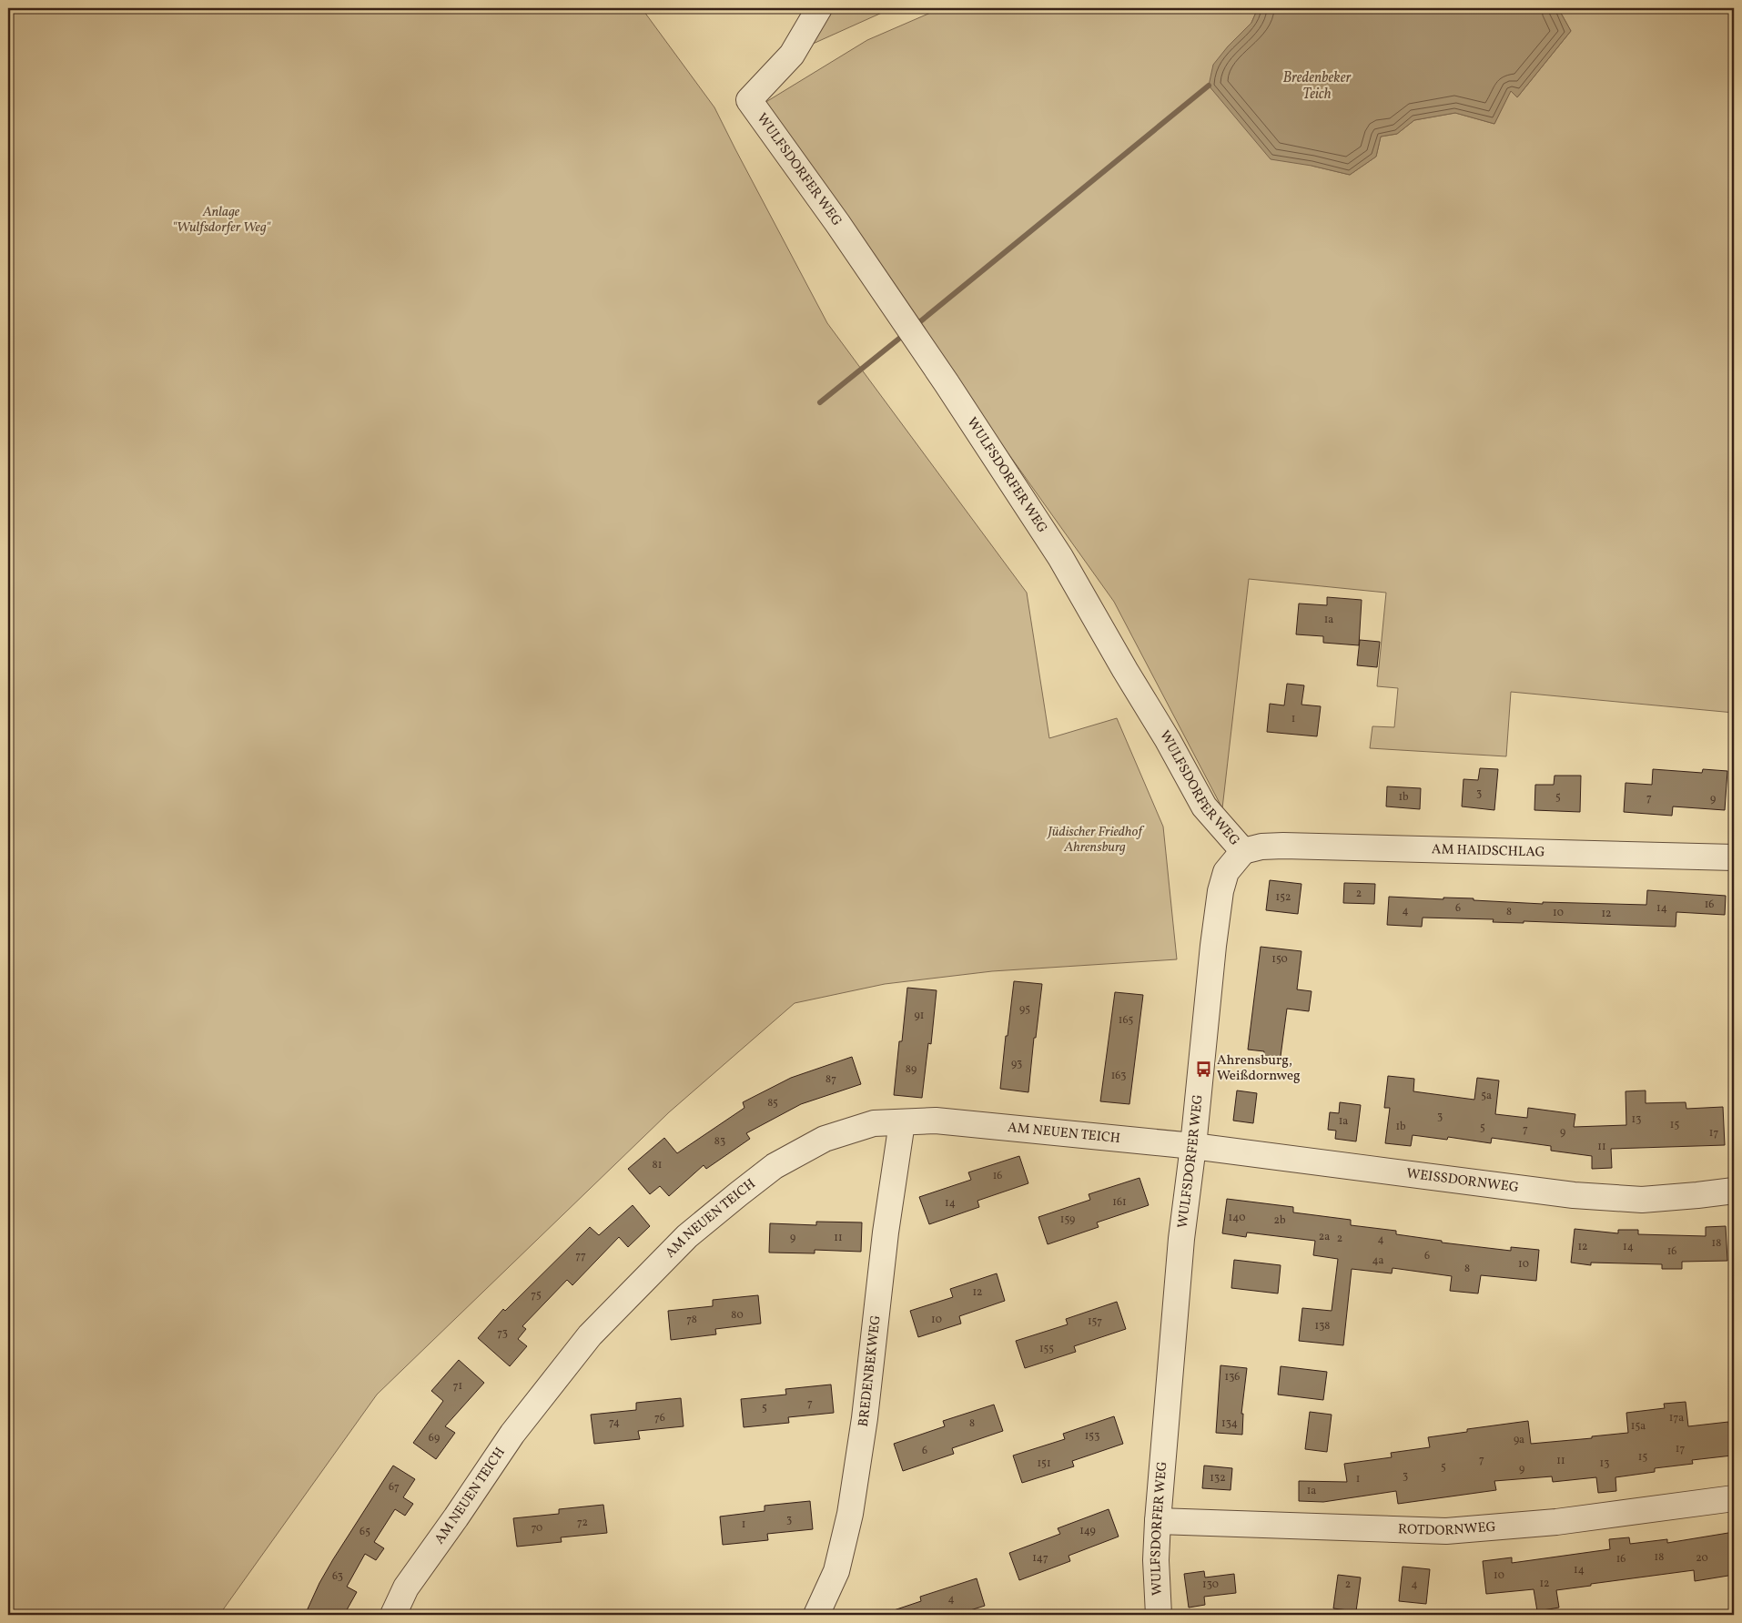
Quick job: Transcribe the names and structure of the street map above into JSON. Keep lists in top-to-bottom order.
{
  "streets": {
    "street": [
      "WULFSDORFER WEG",
      "AM HAIDSCHLAG",
      "AM NEUEN TEICH",
      "WEISSDORNWEG",
      "BREDENBEKWEG",
      "ROTDORNWEG"
    ]
  },
  "crossings": [
    ["WULFSDORFER WEG", "AM HAIDSCHLAG"],
    ["WULFSDORFER WEG", "AM NEUEN TEICH"],
    ["WULFSDORFER WEG", "WEISSDORNWEG"],
    ["WULFSDORFER WEG", "ROTDORNWEG"],
    ["AM NEUEN TEICH", "WEISSDORNWEG"],
    ["AM NEUEN TEICH", "BREDENBEKWEG"]
  ],
  "water": ["Bredenbeker Teich"],
  "parks": ["Anlage \"Wulfsdorfer Weg\"", "Jüdischer Friedhof Ahrensburg"],
  "places": {
    "bus stop": ["Ahrensburg, Weißdornweg"]
  },
  "house_numbers": [
    "1a",
    "1",
    "3",
    "1b",
    "5",
    "7",
    "9",
    "2",
    "152",
    "16",
    "6",
    "14",
    "4",
    "8",
    "10",
    "12",
    "150",
    "95",
    "91",
    "165",
    "93",
    "89",
    "163",
    "87",
    "5a",
    "85",
    "3",
    "13",
    "1a",
    "15",
    "1b",
    "5",
    "7",
    "9",
    "17",
    "83",
    "11",
    "81",
    "16",
    "161",
    "14",
    "140",
    "159",
    "2b",
    "2a",
    "9",
    "11",
    "2",
    "4",
    "18",
    "12",
    "14",
    "16",
    "77",
    "6",
    "4a",
    "10",
    "8",
    "12",
    "75",
    "80",
    "78",
    "10",
    "157",
    "138",
    "73",
    "155",
    "136",
    "71",
    "7",
    "5",
    "76",
    "17a",
    "74",
    "8",
    "134",
    "15a",
    "153",
    "69",
    "9a",
    "17",
    "6",
    "15",
    "7",
    "11",
    "151",
    "13",
    "5",
    "9",
    "3",
    "132",
    "1",
    "67",
    "1a",
    "3",
    "72",
    "1",
    "70",
    "149",
    "65",
    "18",
    "147",
    "20",
    "16",
    "14",
    "10",
    "63",
    "12",
    "130",
    "2",
    "4",
    "4"
  ]
}
